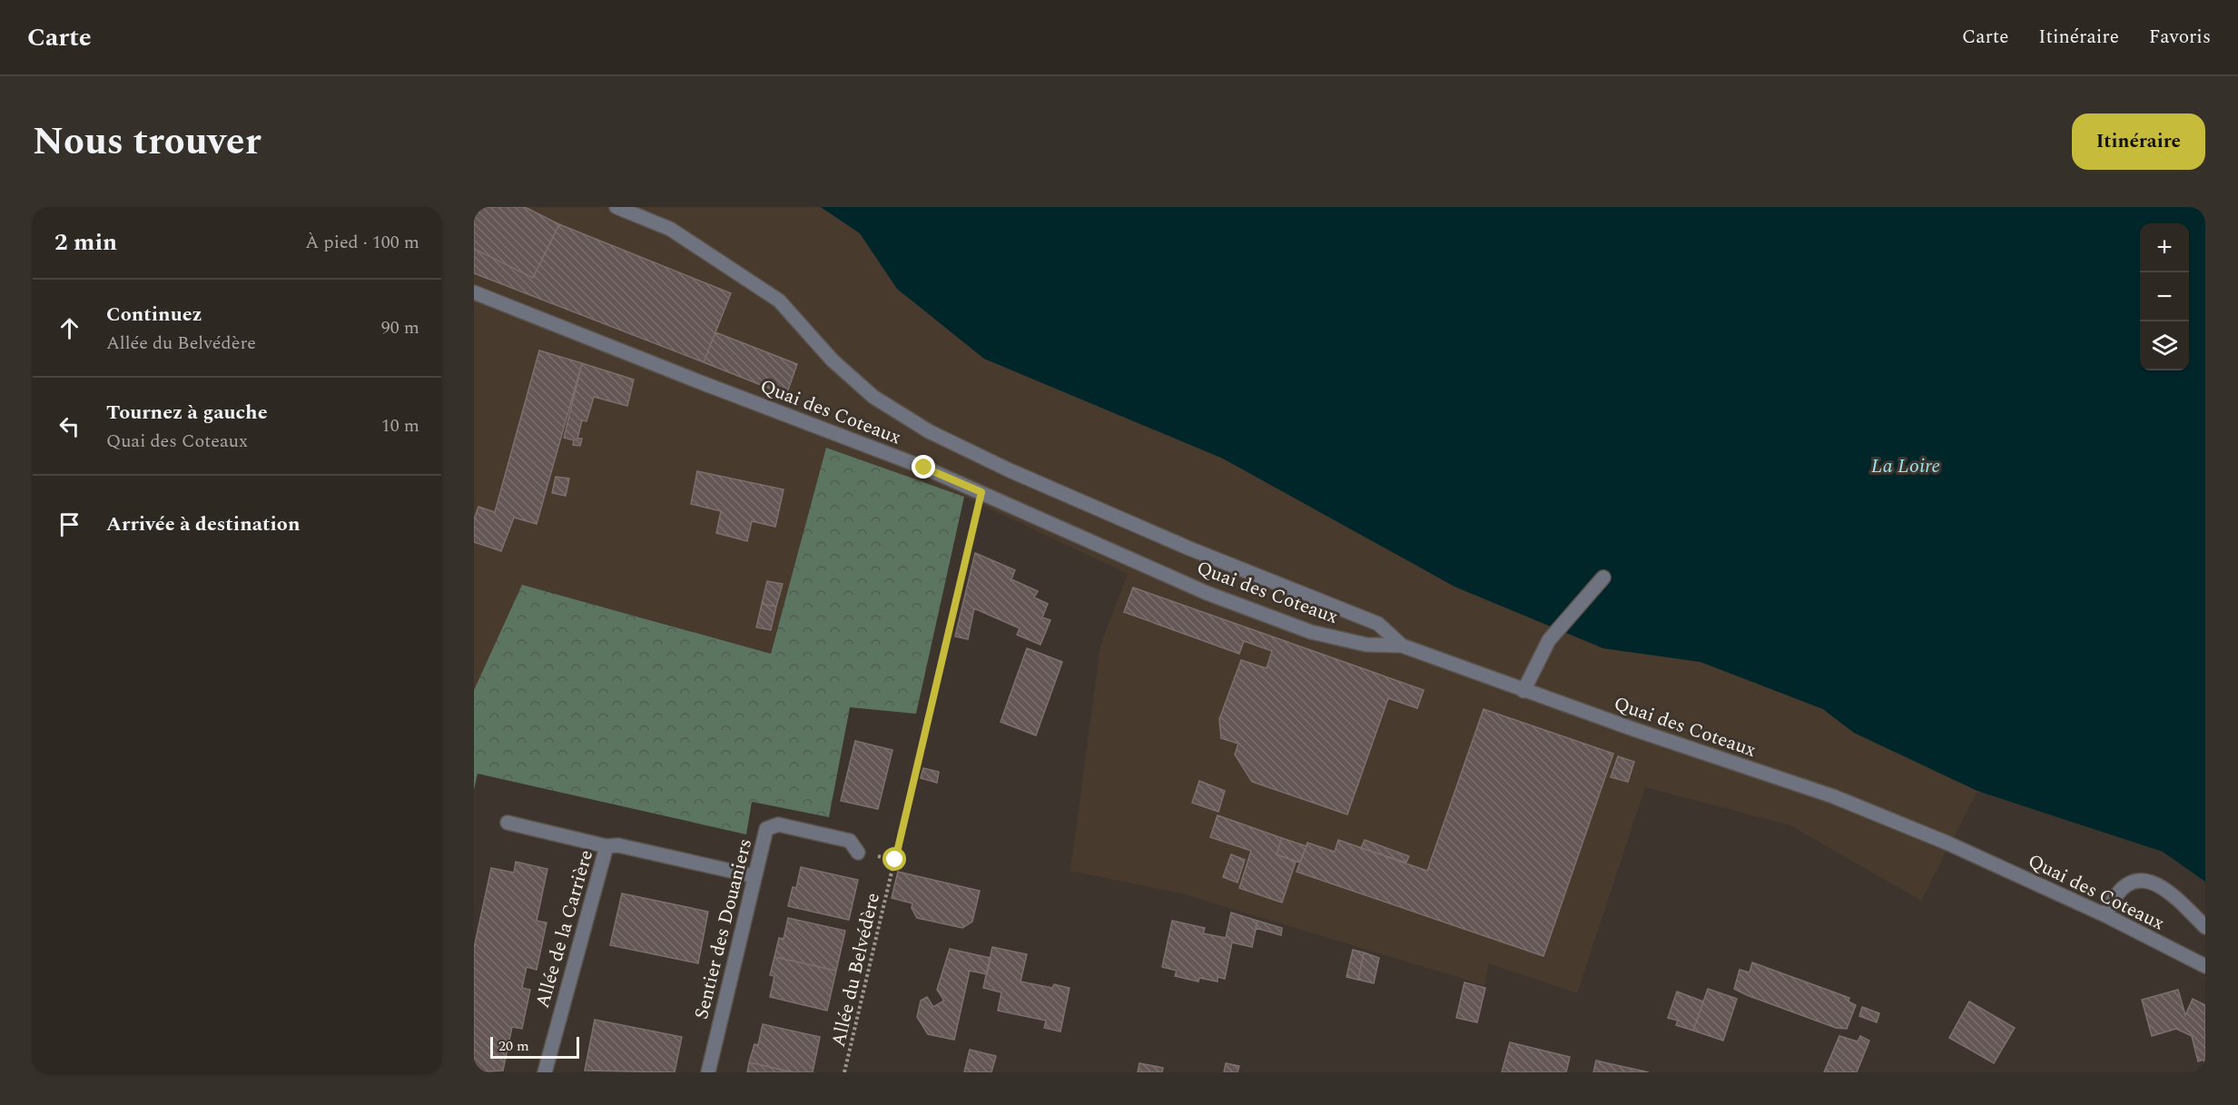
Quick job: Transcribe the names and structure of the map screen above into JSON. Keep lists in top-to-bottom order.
{
  "streets": {
    "street": ["Quai des Coteaux", "Allée de la Carrière", "Sentier des Douaniers"],
    "path": ["Allée du Belvédère"]
  },
  "crossings": [
    ["Quai des Coteaux", "Allée du Belvédère"],
    ["Allée de la Carrière", "Sentier des Douaniers"]
  ],
  "water": ["La Loire"],
  "scale_bar": "20 m",
  "page": {
    "header": "Carte",
    "nav": ["Carte", "Itinéraire", "Favoris"],
    "title": "Nous trouver",
    "buttons": "Itinéraire",
    "heading": ["2 min", "À pied · 100 m"],
    "map_buttons": ["+", "−"],
    "list": [
      ["Continuez", "Allée du Belvédère", "90 m"],
      ["Tournez à gauche", "Quai des Coteaux", "10 m"],
      "Arrivée à destination"
    ],
    "scale": "20 m"
  }
}
